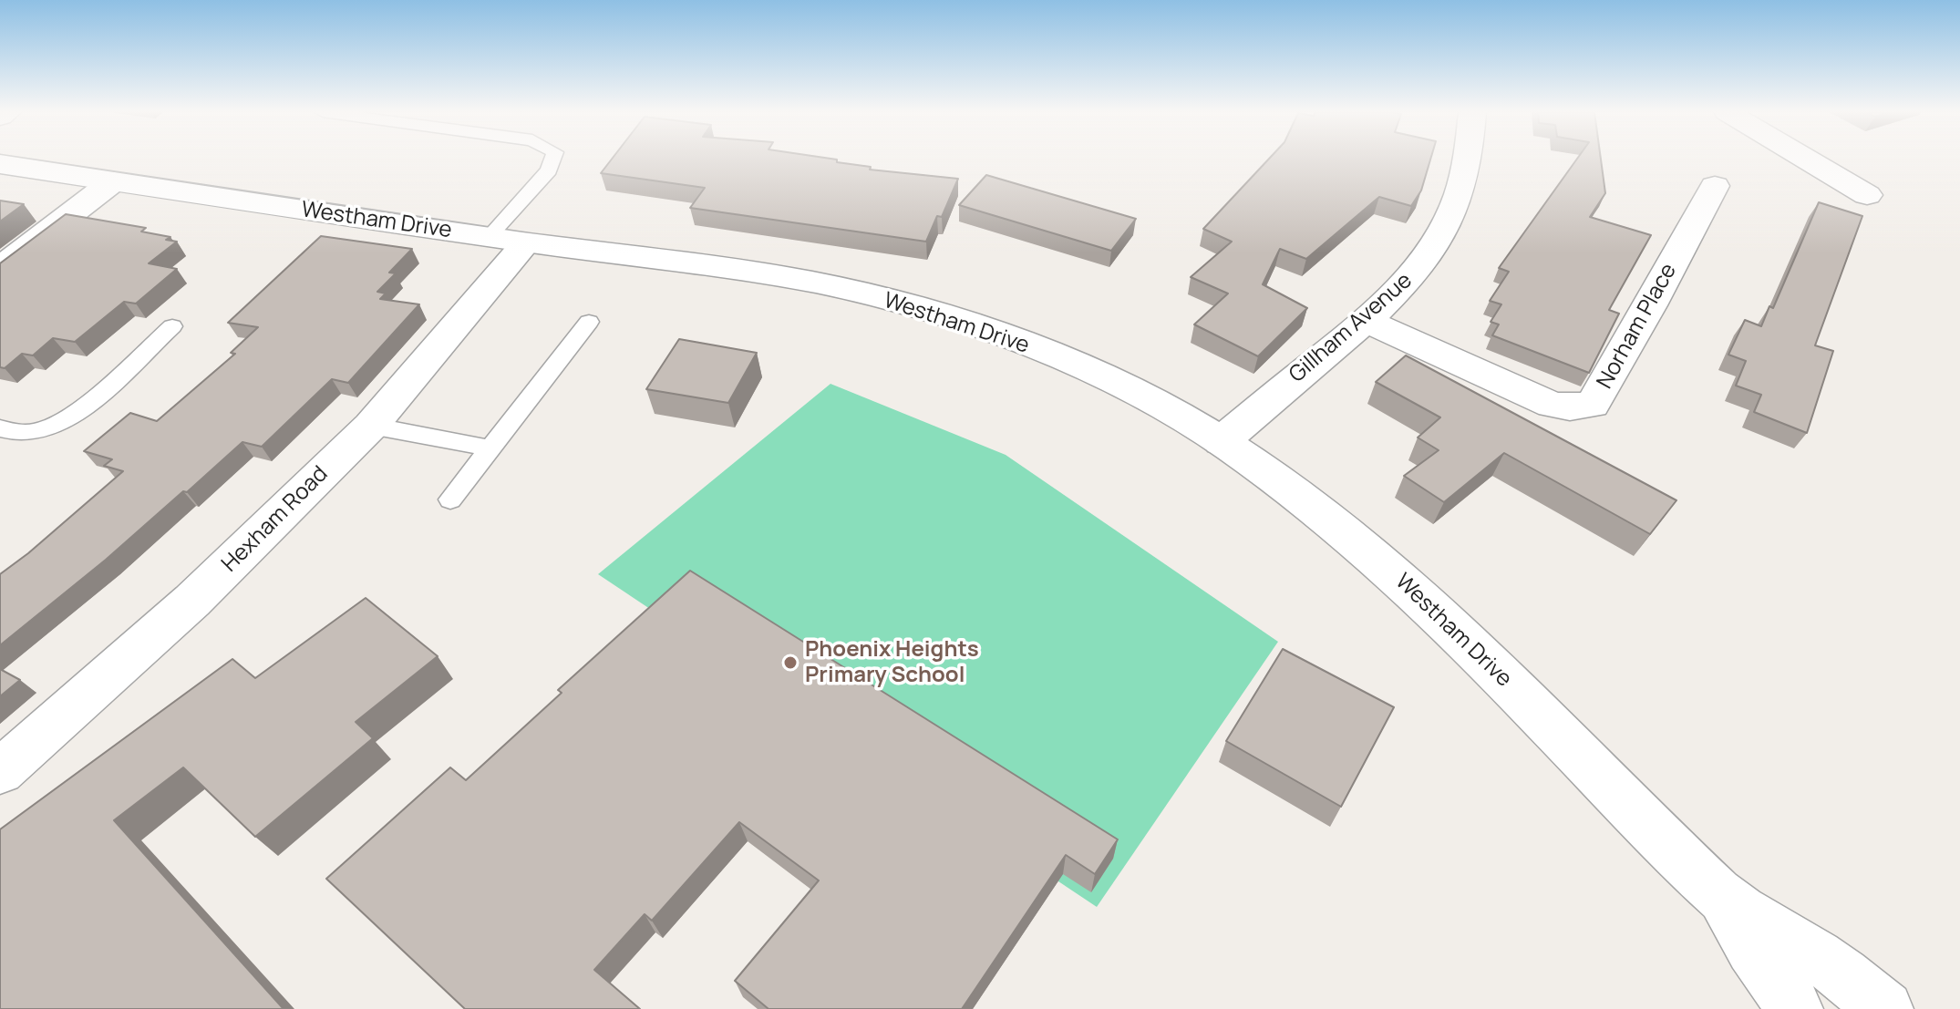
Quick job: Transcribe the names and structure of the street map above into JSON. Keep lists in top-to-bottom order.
{
  "streets": {
    "street": [
      "Westham Drive",
      "Norham Place",
      "Gillham Avenue",
      "Hexham Road"
    ]
  },
  "crossings": [
    ["Westham Drive", "Gillham Avenue"],
    ["Westham Drive", "Hexham Road"],
    ["Norham Place", "Gillham Avenue"]
  ],
  "places": ["Phoenix Heights Primary School"]
}
